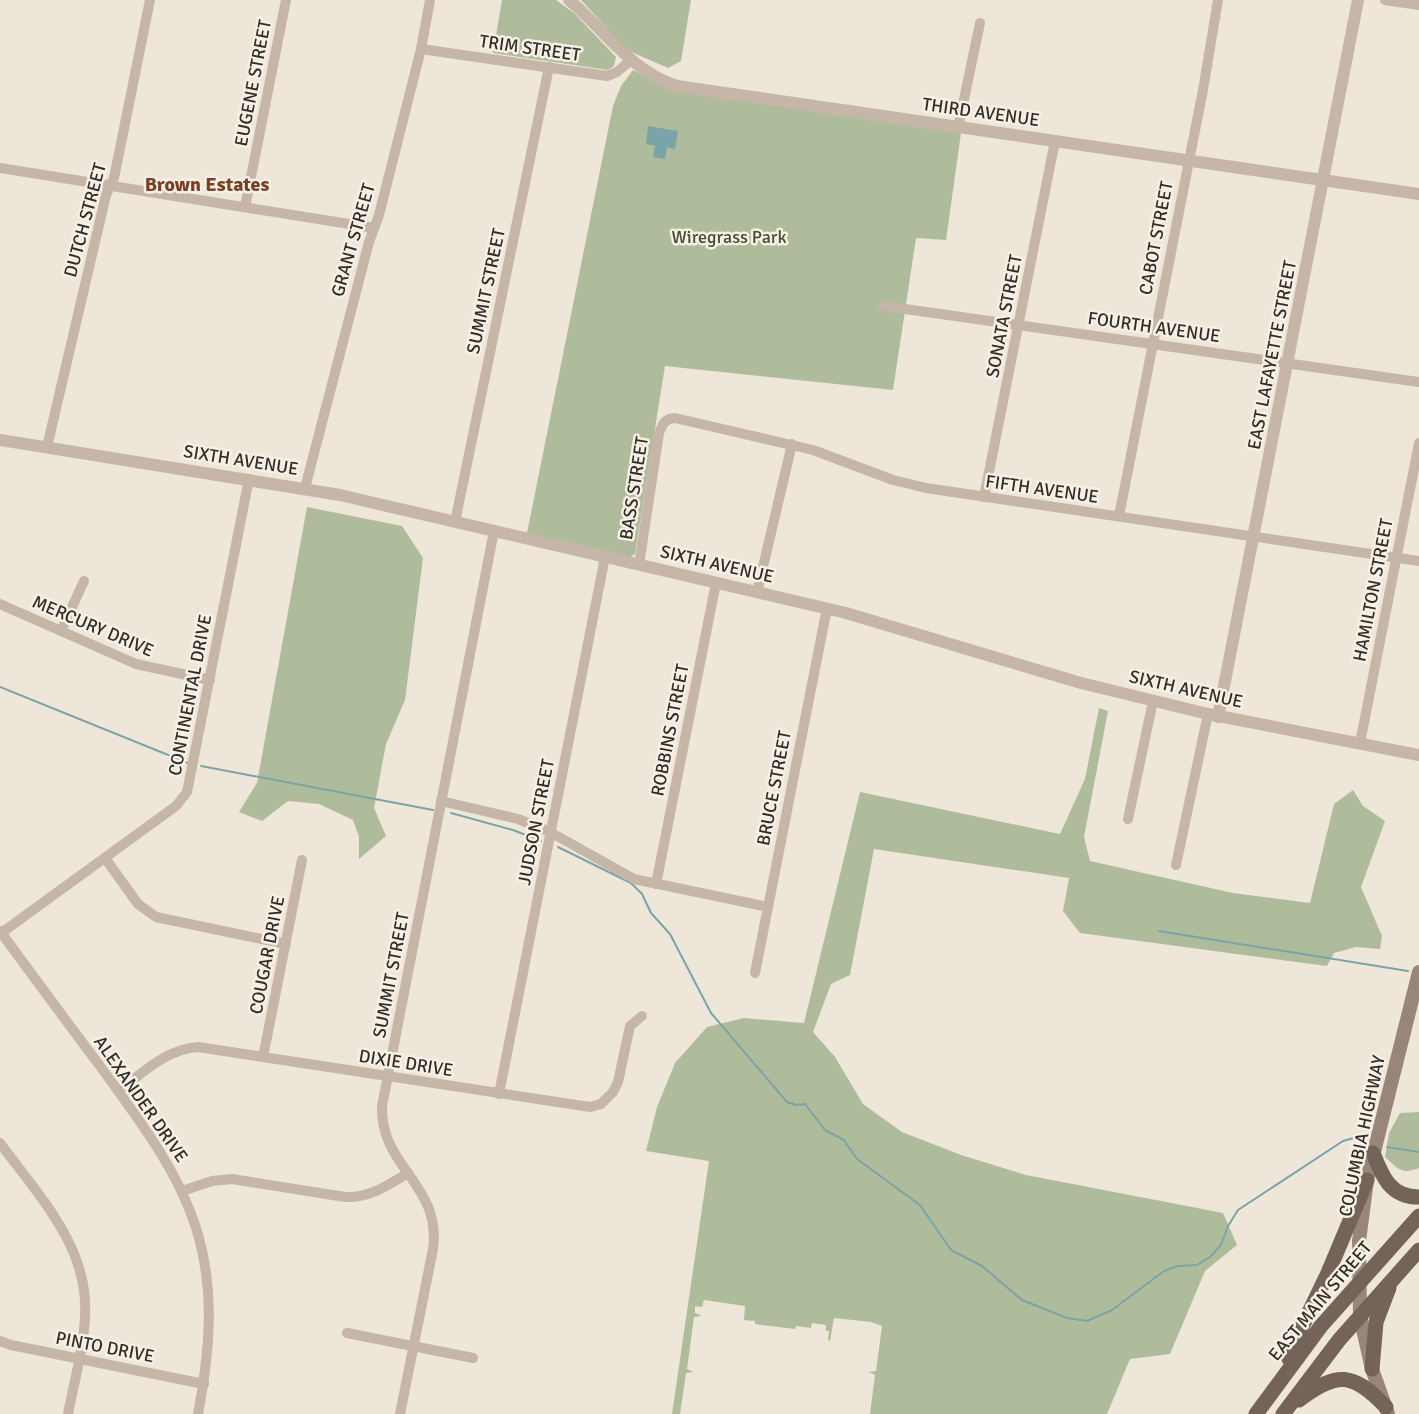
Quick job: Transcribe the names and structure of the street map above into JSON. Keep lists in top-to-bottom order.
{
  "streets": {
    "main road": ["COLUMBIA HIGHWAY", "EAST MAIN STREET"],
    "street": [
      "TRIM STREET",
      "EUGENE STREET",
      "THIRD AVENUE",
      "DUTCH STREET",
      "CABOT STREET",
      "GRANT STREET",
      "SUMMIT STREET",
      "SONATA STREET",
      "FOURTH AVENUE",
      "EAST LAFAYETTE STREET",
      "SIXTH AVENUE",
      "BASS STREET",
      "FIFTH AVENUE",
      "HAMILTON STREET",
      "MERCURY DRIVE",
      "CONTINENTAL DRIVE",
      "ROBBINS STREET",
      "BRUCE STREET",
      "JUDSON STREET",
      "COUGAR DRIVE",
      "DIXIE DRIVE",
      "ALEXANDER DRIVE",
      "PINTO DRIVE"
    ]
  },
  "crossings": [
    ["TRIM STREET", "THIRD AVENUE"],
    ["TRIM STREET", "GRANT STREET"],
    ["TRIM STREET", "SUMMIT STREET"],
    ["THIRD AVENUE", "CABOT STREET"],
    ["THIRD AVENUE", "SONATA STREET"],
    ["THIRD AVENUE", "EAST LAFAYETTE STREET"],
    ["DUTCH STREET", "SIXTH AVENUE"],
    ["CABOT STREET", "FOURTH AVENUE"],
    ["CABOT STREET", "FIFTH AVENUE"],
    ["GRANT STREET", "SIXTH AVENUE"],
    ["SUMMIT STREET", "SIXTH AVENUE"],
    ["SUMMIT STREET", "DIXIE DRIVE"],
    ["SONATA STREET", "FOURTH AVENUE"],
    ["SONATA STREET", "FIFTH AVENUE"],
    ["FOURTH AVENUE", "EAST LAFAYETTE STREET"],
    ["EAST LAFAYETTE STREET", "SIXTH AVENUE"],
    ["EAST LAFAYETTE STREET", "FIFTH AVENUE"],
    ["SIXTH AVENUE", "BASS STREET"],
    ["SIXTH AVENUE", "HAMILTON STREET"],
    ["SIXTH AVENUE", "CONTINENTAL DRIVE"],
    ["SIXTH AVENUE", "ROBBINS STREET"],
    ["SIXTH AVENUE", "BRUCE STREET"],
    ["SIXTH AVENUE", "JUDSON STREET"],
    ["BASS STREET", "FIFTH AVENUE"],
    ["FIFTH AVENUE", "HAMILTON STREET"],
    ["MERCURY DRIVE", "CONTINENTAL DRIVE"],
    ["CONTINENTAL DRIVE", "ALEXANDER DRIVE"],
    ["JUDSON STREET", "DIXIE DRIVE"],
    ["COUGAR DRIVE", "DIXIE DRIVE"],
    ["DIXIE DRIVE", "ALEXANDER DRIVE"],
    ["ALEXANDER DRIVE", "PINTO DRIVE"],
    ["COLUMBIA HIGHWAY", "EAST MAIN STREET"]
  ],
  "districts": ["Brown Estates"],
  "parks": ["Wiregrass Park"]
}
